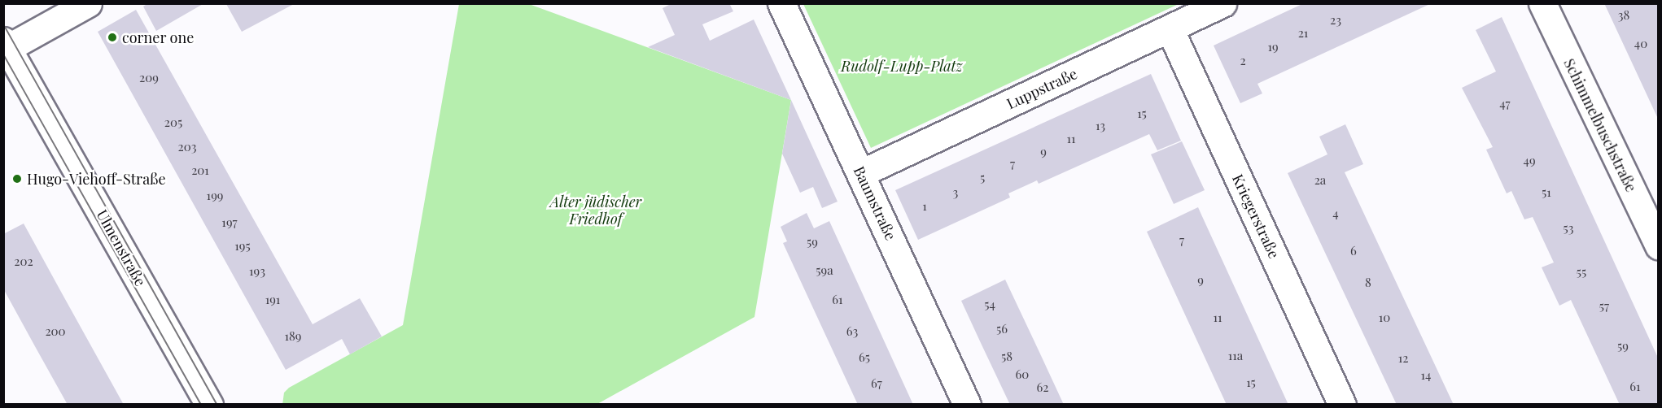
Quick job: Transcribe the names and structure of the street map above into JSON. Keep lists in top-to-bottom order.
{
  "streets": {
    "street": [
      "Luppstraße",
      "Schimmelbuschstraße",
      "Baumstraße",
      "Kriegerstraße",
      "Ulmenstraße"
    ]
  },
  "crossings": [
    ["Luppstraße", "Baumstraße"],
    ["Luppstraße", "Kriegerstraße"]
  ],
  "parks": ["Rudolf-Lupp-Platz", "Alter jüdischer Friedhof"],
  "places": ["corner one", "Hugo-Viehoff-Straße"],
  "house_numbers": [
    "38",
    "23",
    "21",
    "40",
    "19",
    "2",
    "209",
    "47",
    "15",
    "205",
    "13",
    "11",
    "203",
    "9",
    "49",
    "7",
    "201",
    "5",
    "2a",
    "3",
    "51",
    "199",
    "1",
    "4",
    "197",
    "53",
    "7",
    "59",
    "195",
    "6",
    "202",
    "59a",
    "193",
    "55",
    "9",
    "8",
    "191",
    "61",
    "54",
    "57",
    "11",
    "10",
    "56",
    "200",
    "63",
    "189",
    "59",
    "11a",
    "58",
    "65",
    "12",
    "60",
    "14",
    "15",
    "67",
    "61",
    "62"
  ]
}
